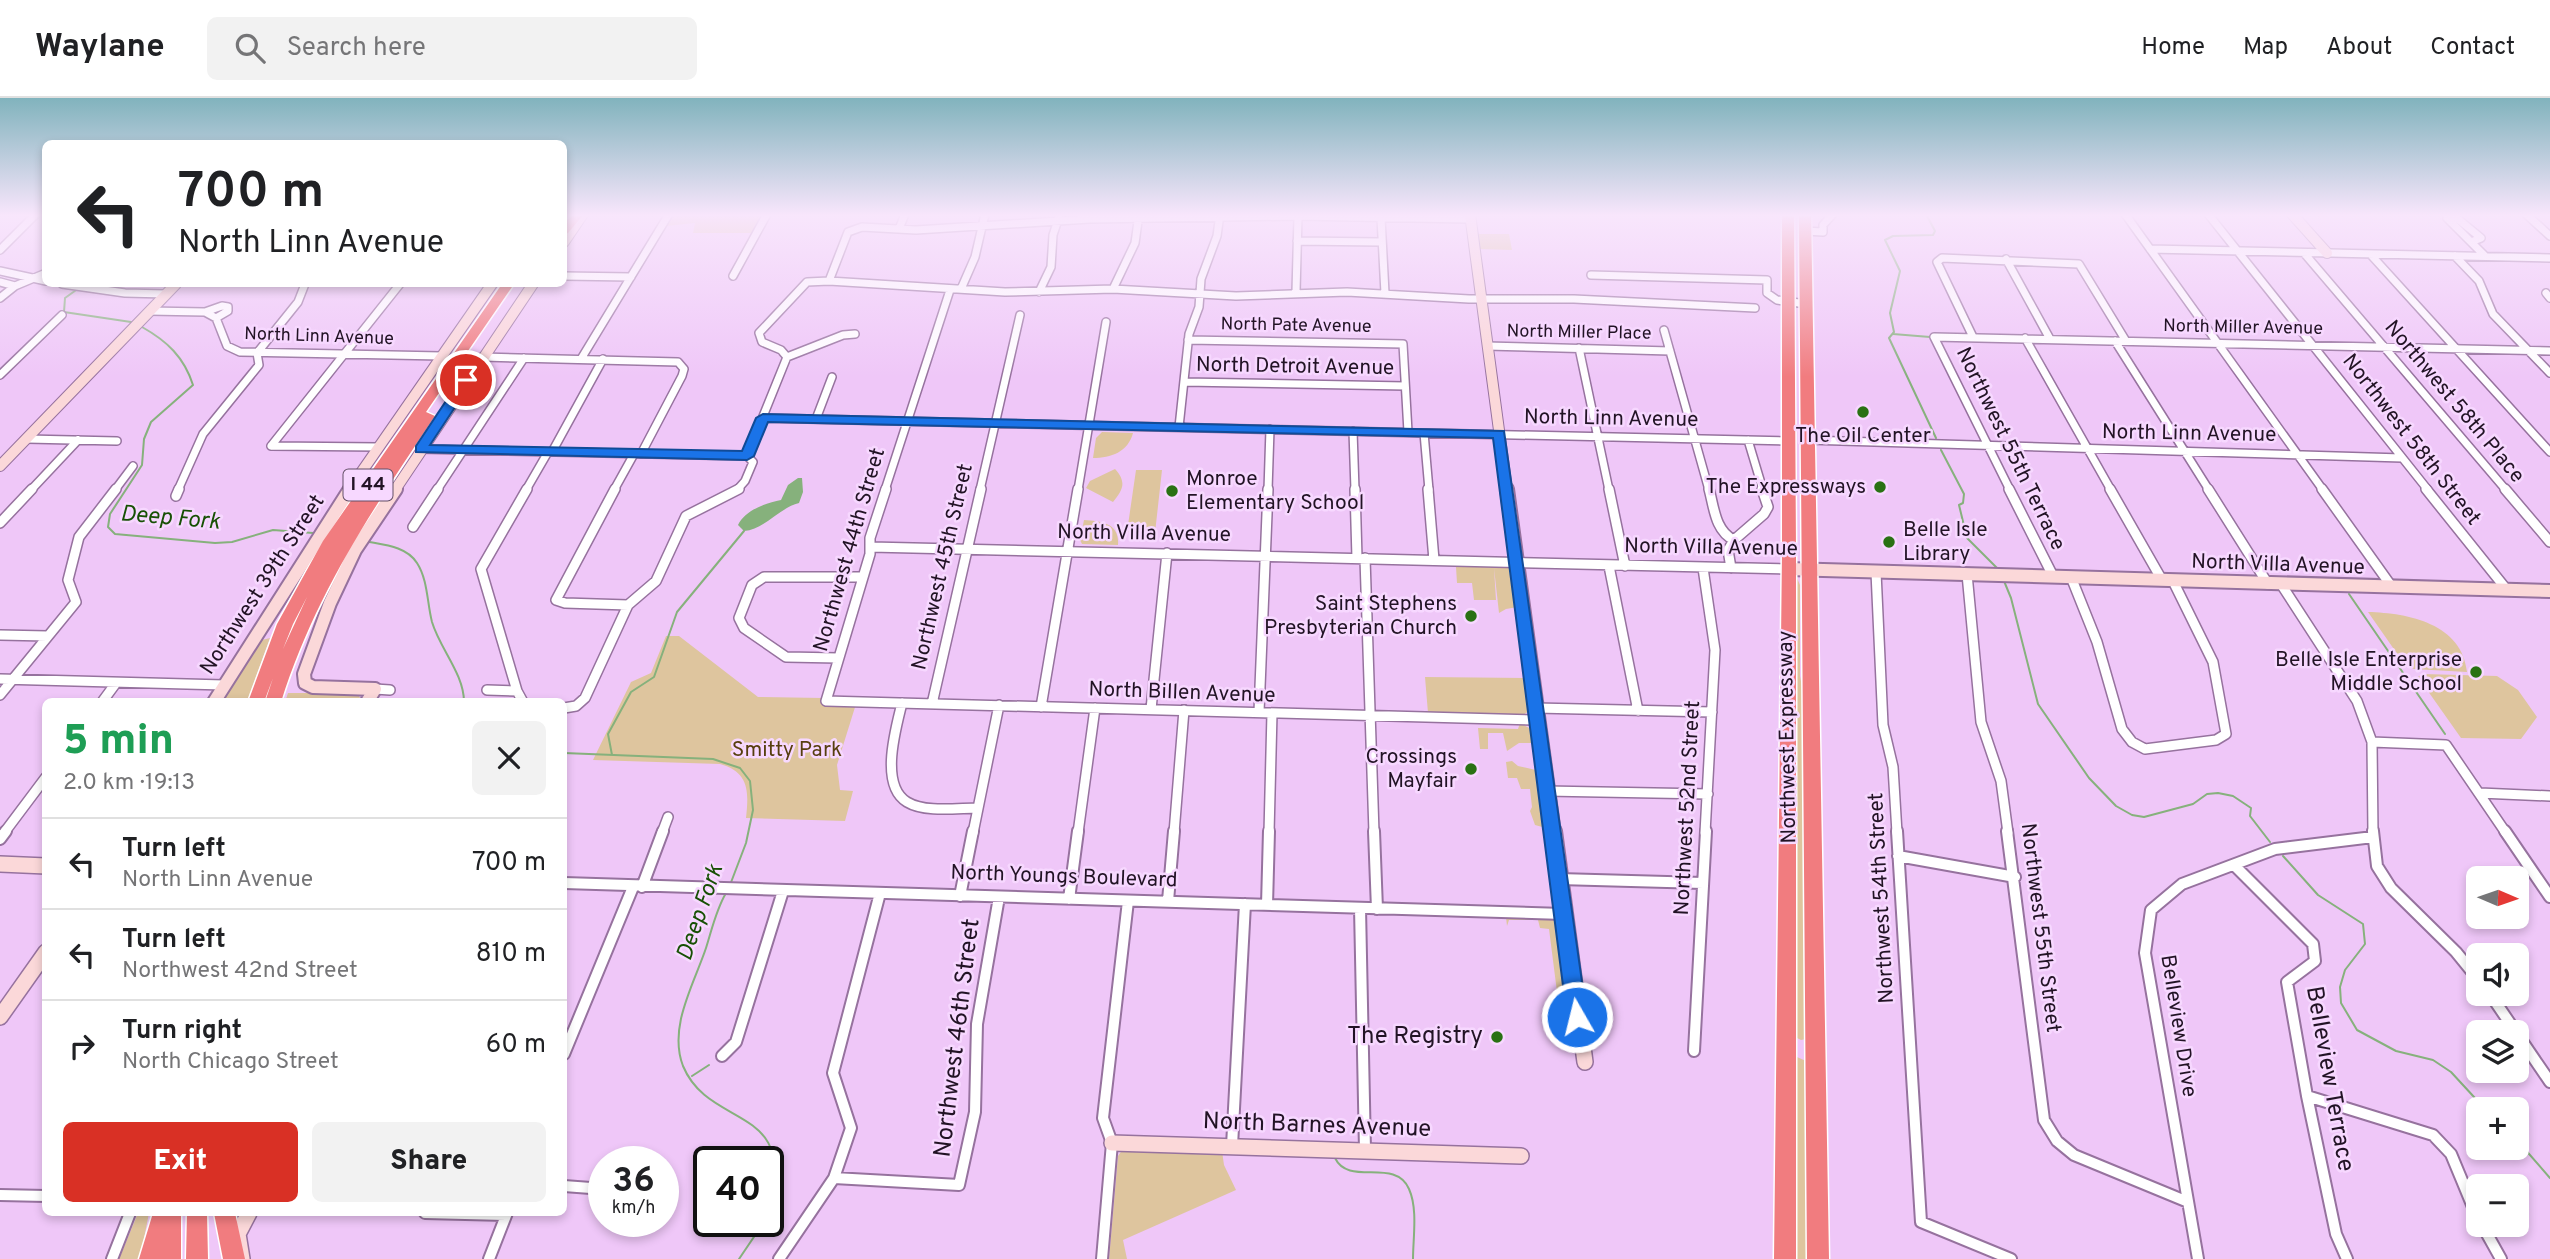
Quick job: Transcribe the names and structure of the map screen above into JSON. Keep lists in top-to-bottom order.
{
  "streets": {
    "highway": ["I 44", "Northwest Expressway"],
    "street": [
      "North Pate Avenue",
      "North Miller Avenue",
      "North Miller Place",
      "North Linn Avenue",
      "North Detroit Avenue",
      "Northwest 58th Place",
      "Northwest 58th Street",
      "Northwest 55th Terrace",
      "North Villa Avenue",
      "Northwest 44th Street",
      "Northwest 45th Street",
      "Northwest 39th Street",
      "North Billen Avenue",
      "Northwest 52nd Street",
      "North Youngs Boulevard",
      "Northwest 54th Street",
      "Northwest 55th Street",
      "Belleview Drive",
      "Northwest 46th Street",
      "Belleview Terrace",
      "North Barnes Avenue"
    ]
  },
  "crossings": [
    ["North Pate Avenue", "North Detroit Avenue"],
    ["North Miller Avenue", "Northwest 58th Place"],
    ["North Miller Avenue", "Northwest 58th Street"],
    ["North Miller Avenue", "Northwest 55th Terrace"],
    ["North Linn Avenue", "Northwest 58th Street"],
    ["North Linn Avenue", "Northwest 55th Terrace"],
    ["North Linn Avenue", "Northwest 44th Street"],
    ["North Linn Avenue", "Northwest 45th Street"],
    ["North Linn Avenue", "Northwest 39th Street"],
    ["North Linn Avenue", "Northwest Expressway"],
    ["Northwest 58th Street", "North Villa Avenue"],
    ["Northwest 55th Terrace", "North Villa Avenue"],
    ["North Villa Avenue", "Northwest 44th Street"],
    ["North Villa Avenue", "Northwest 45th Street"],
    ["North Villa Avenue", "Northwest Expressway"],
    ["North Villa Avenue", "Northwest 52nd Street"],
    ["North Villa Avenue", "Northwest 54th Street"],
    ["North Villa Avenue", "Northwest 55th Street"],
    ["Northwest 44th Street", "North Billen Avenue"],
    ["Northwest 45th Street", "North Billen Avenue"],
    ["North Billen Avenue", "Northwest 52nd Street"],
    ["North Youngs Boulevard", "Northwest 46th Street"],
    ["Northwest 55th Street", "Belleview Drive"],
    ["Belleview Drive", "Belleview Terrace"]
  ],
  "water": ["Deep Fork"],
  "parks": ["Smitty Park"],
  "places": [
    "The Oil Center",
    "The Expressways",
    "Monroe Elementary School",
    "Belle Isle Library",
    "Saint Stephens Presbyterian Church",
    "Belle Isle Enterprise Middle School",
    "Crossings Mayfair",
    "The Registry"
  ],
  "north": "right",
  "page": {
    "header": "Waylane",
    "search": "Search here",
    "nav": [
      "Home",
      "Map",
      "About",
      "Contact"
    ],
    "turn": ["700 m", "North Linn Avenue"],
    "heading": ["5 min", "2.0 km · 19:13"],
    "list": [
      {
        "name": "Turn left",
        "note": "North Linn Avenue",
        "value": "700 m"
      },
      {
        "name": "Turn left",
        "note": "Northwest 42nd Street",
        "value": "810 m"
      },
      {
        "name": "Turn right",
        "note": "North Chicago Street",
        "value": "60 m"
      }
    ],
    "map_buttons": ["+", "−"],
    "buttons": ["Exit", "Share"],
    "speed": "36 km/h",
    "limit": "40"
  }
}
